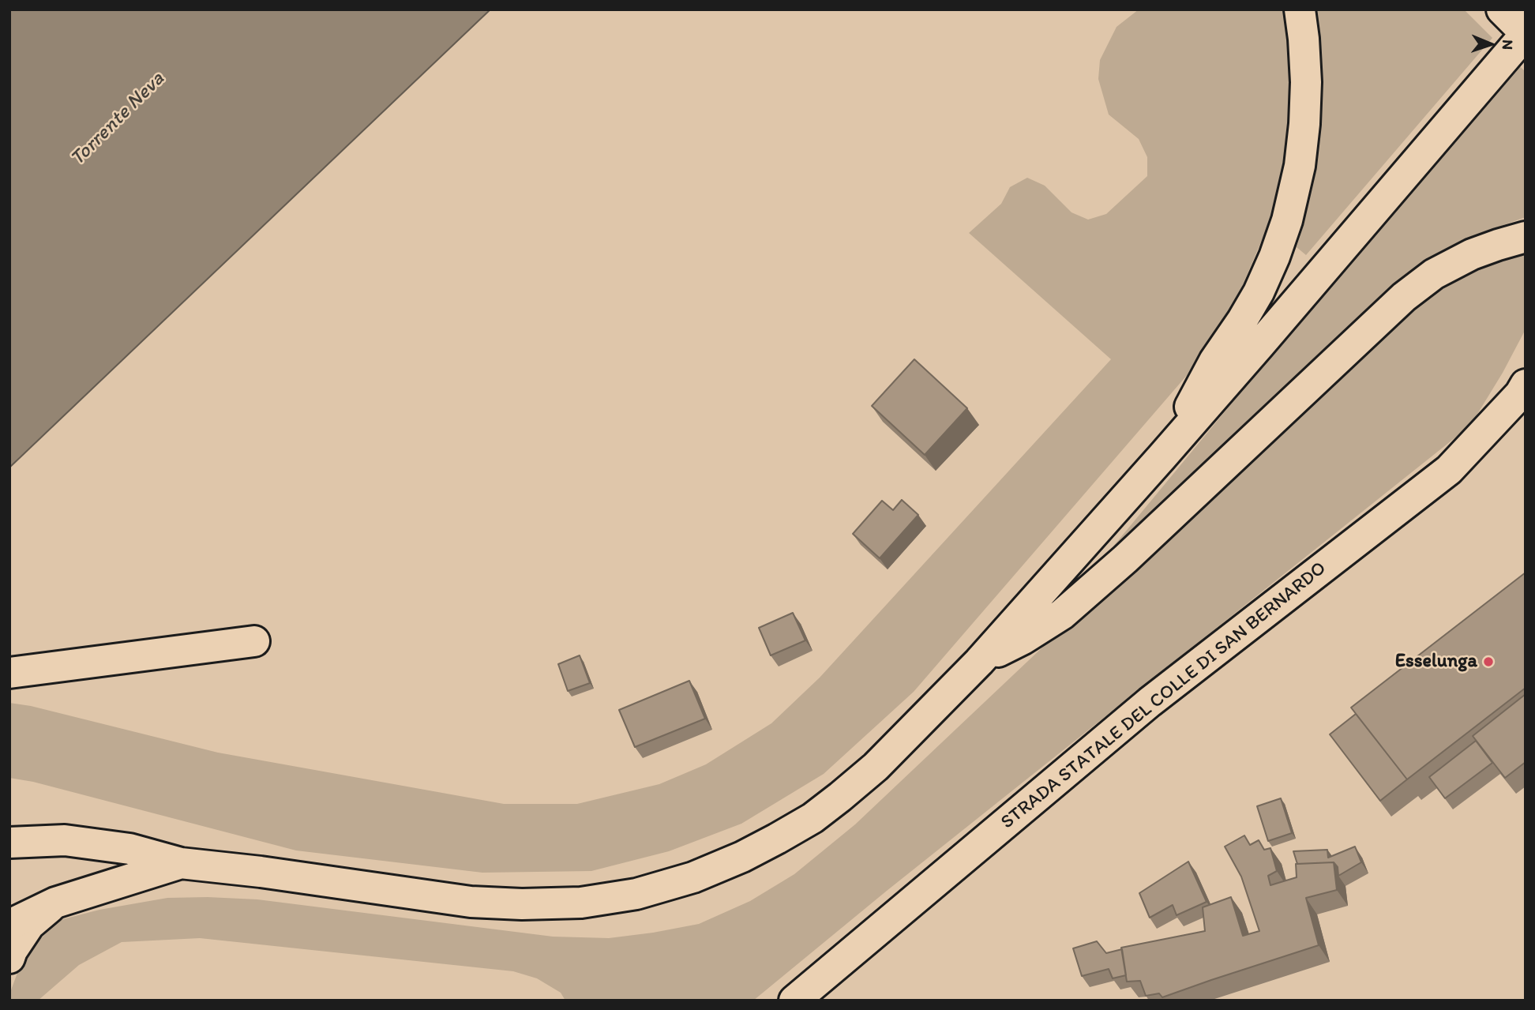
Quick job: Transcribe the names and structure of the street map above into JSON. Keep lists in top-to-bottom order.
{
  "streets": {
    "main road": ["STRADA STATALE DEL COLLE DI SAN BERNARDO"]
  },
  "water": ["Torrente Neva"],
  "places": ["Esselunga"],
  "north": "right"
}
